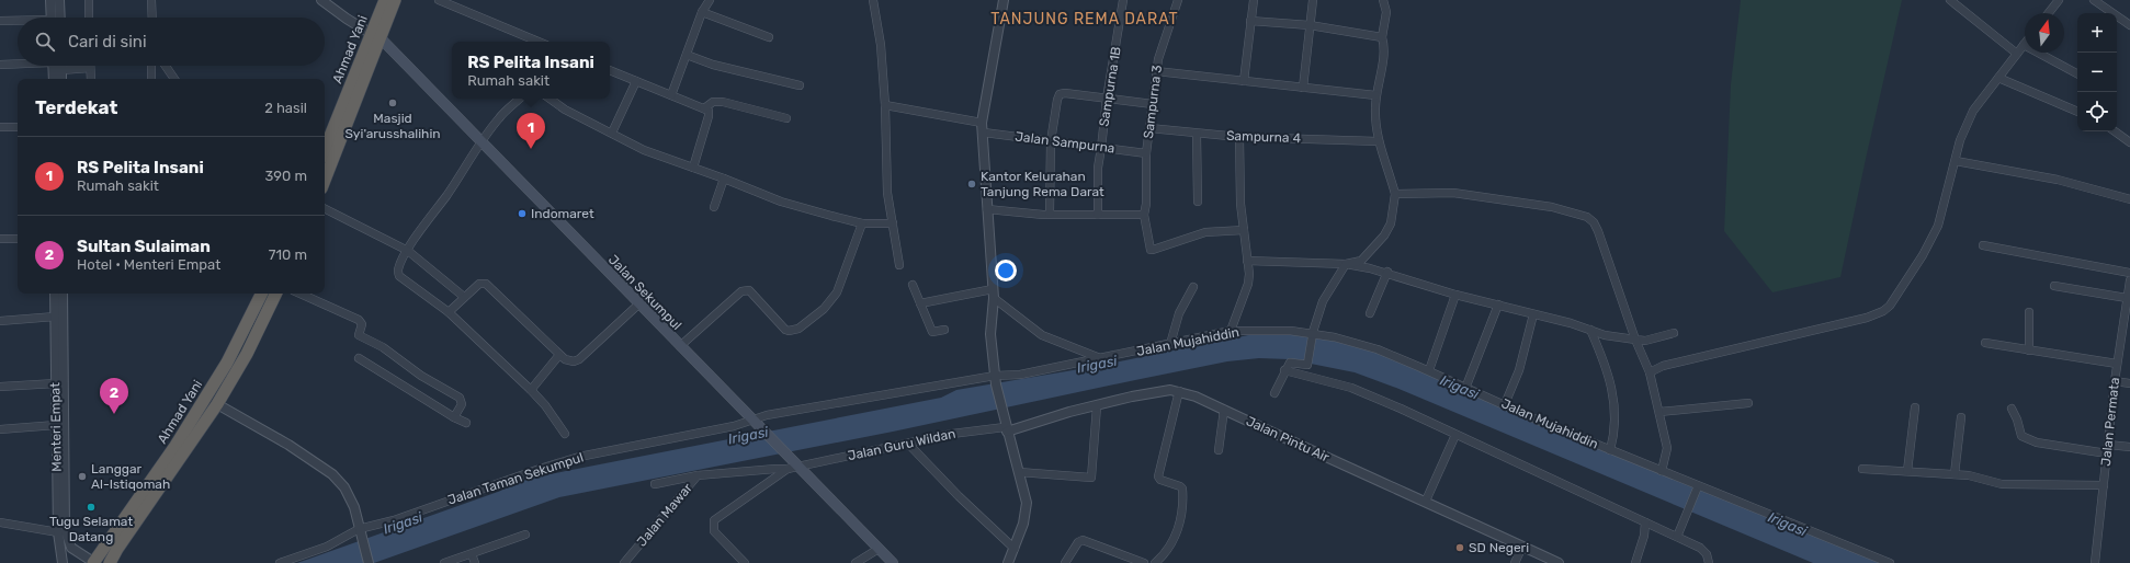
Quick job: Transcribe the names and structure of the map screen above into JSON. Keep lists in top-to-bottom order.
{
  "streets": {
    "highway": ["Ahmad Yani"],
    "main road": ["Jalan Sekumpul"],
    "street": [
      "Sampurna 1B",
      "Sampurna 3",
      "Sampurna 4",
      "Jalan Sampurna",
      "Jalan Mujahiddin",
      "Jalan Permata",
      "Menteri Empat",
      "Jalan Pintu Air",
      "Jalan Guru Wildan",
      "Jalan Taman Sekumpul",
      "Jalan Mawar"
    ]
  },
  "crossings": [
    ["Ahmad Yani", "Jalan Sekumpul"],
    ["Ahmad Yani", "Menteri Empat"],
    ["Sampurna 1B", "Jalan Sampurna"],
    ["Sampurna 3", "Sampurna 4"],
    ["Sampurna 3", "Jalan Sampurna"],
    ["Jalan Sekumpul", "Jalan Guru Wildan"],
    ["Jalan Sekumpul", "Jalan Taman Sekumpul"],
    ["Jalan Mujahiddin", "Jalan Taman Sekumpul"],
    ["Jalan Pintu Air", "Jalan Guru Wildan"],
    ["Jalan Guru Wildan", "Jalan Mawar"]
  ],
  "districts": ["TANJUNG REMA DARAT"],
  "water": ["Irigasi"],
  "places": [
    "Masjid Syi'arusshalihin",
    "Kantor Kelurahan Tanjung Rema Darat",
    "Indomaret",
    "Langgar Al-Istiqomah",
    "Tugu Selamat Datang",
    "SD Negeri"
  ],
  "north": "top",
  "page": {
    "map_buttons": ["+", "−"],
    "search": "Cari di sini",
    "popup": ["RS Pelita Insani", "Rumah sakit"],
    "heading": ["Terdekat", "2 hasil"],
    "pins": ["1", "2"],
    "list": [
      {
        "mark": "1",
        "name": "RS Pelita Insani",
        "note": "Rumah sakit",
        "value": "390 m"
      },
      {
        "mark": "2",
        "name": "Sultan Sulaiman",
        "note": "Hotel · Menteri Empat",
        "value": "710 m"
      }
    ]
  }
}
